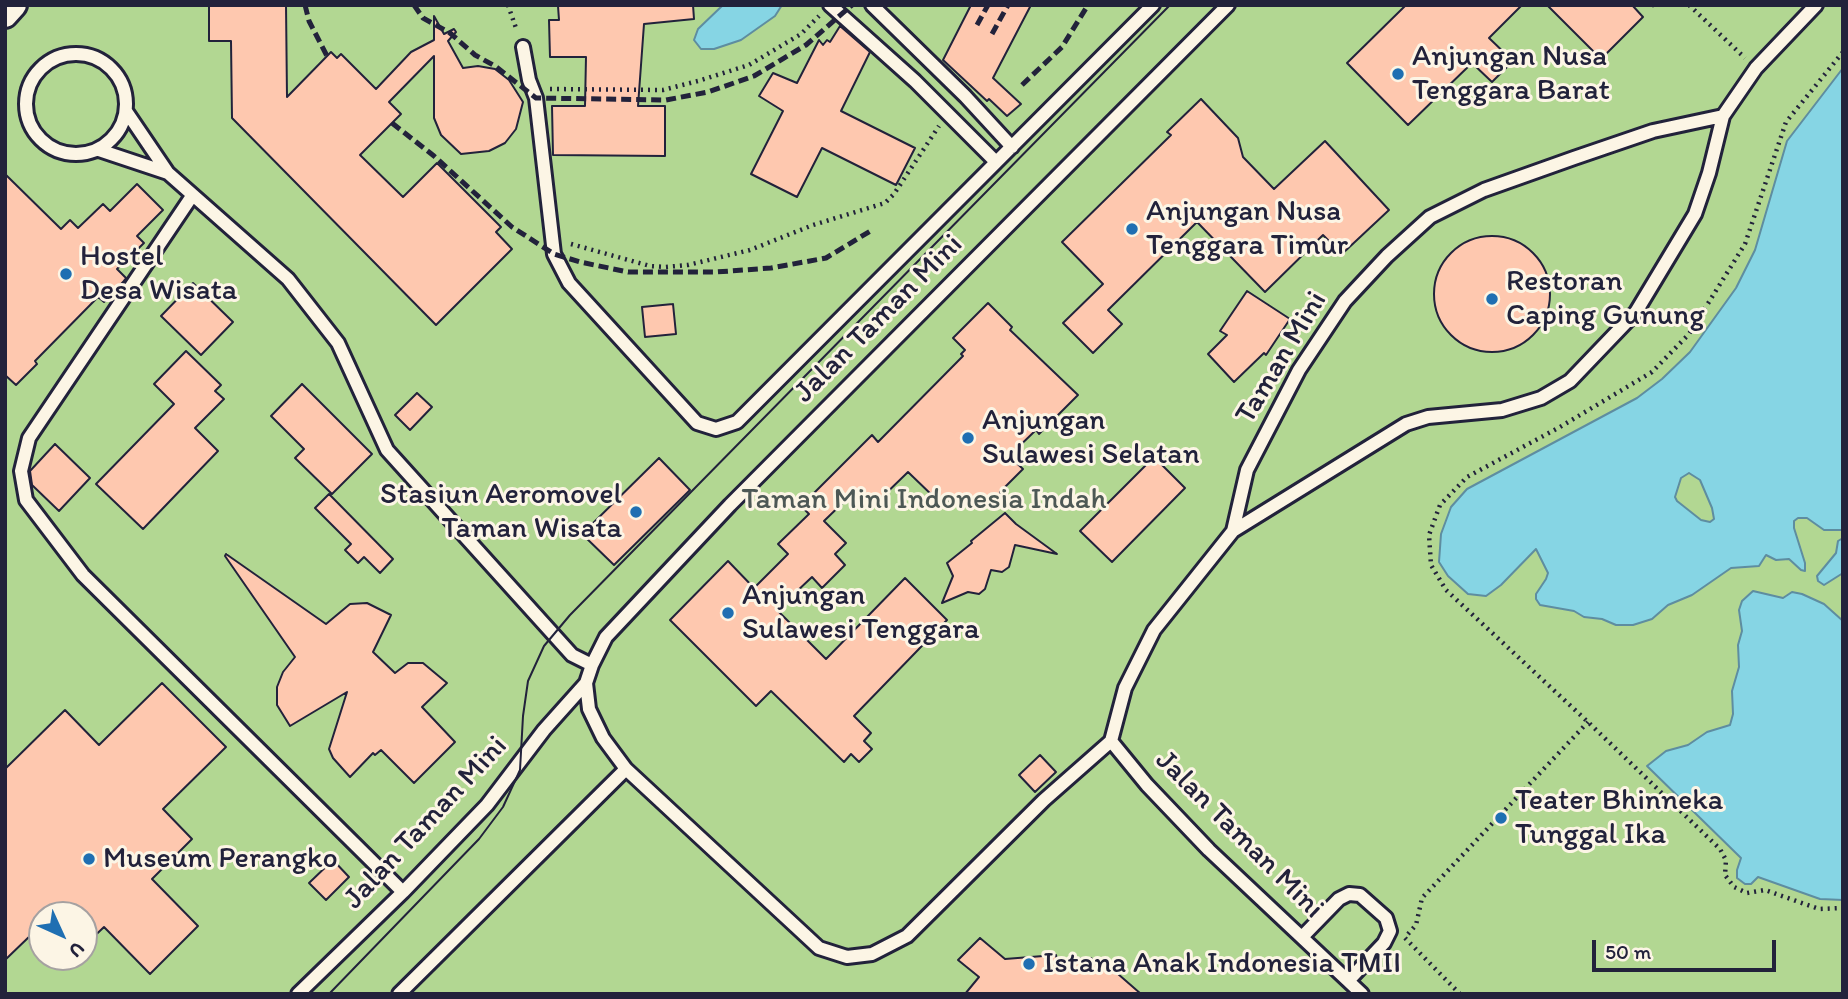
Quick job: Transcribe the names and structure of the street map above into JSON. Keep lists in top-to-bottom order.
{
  "streets": {
    "lane": ["Jalan Taman Mini", "Taman Mini"]
  },
  "parks": ["Taman Mini Indonesia Indah"],
  "places": [
    "Anjungan Nusa Tenggara Barat",
    "Anjungan Nusa Tenggara Timur",
    "Hostel Desa Wisata",
    "Restoran Caping Gunung",
    "Anjungan Sulawesi Selatan",
    "Stasiun Aeromovel Taman Wisata",
    "Anjungan Sulawesi Tenggara",
    "Teater Bhinneka Tunggal Ika",
    "Museum Perangko",
    "Istana Anak Indonesia TMII"
  ],
  "scale_bar": "50 m",
  "north": "bottom right"
}
